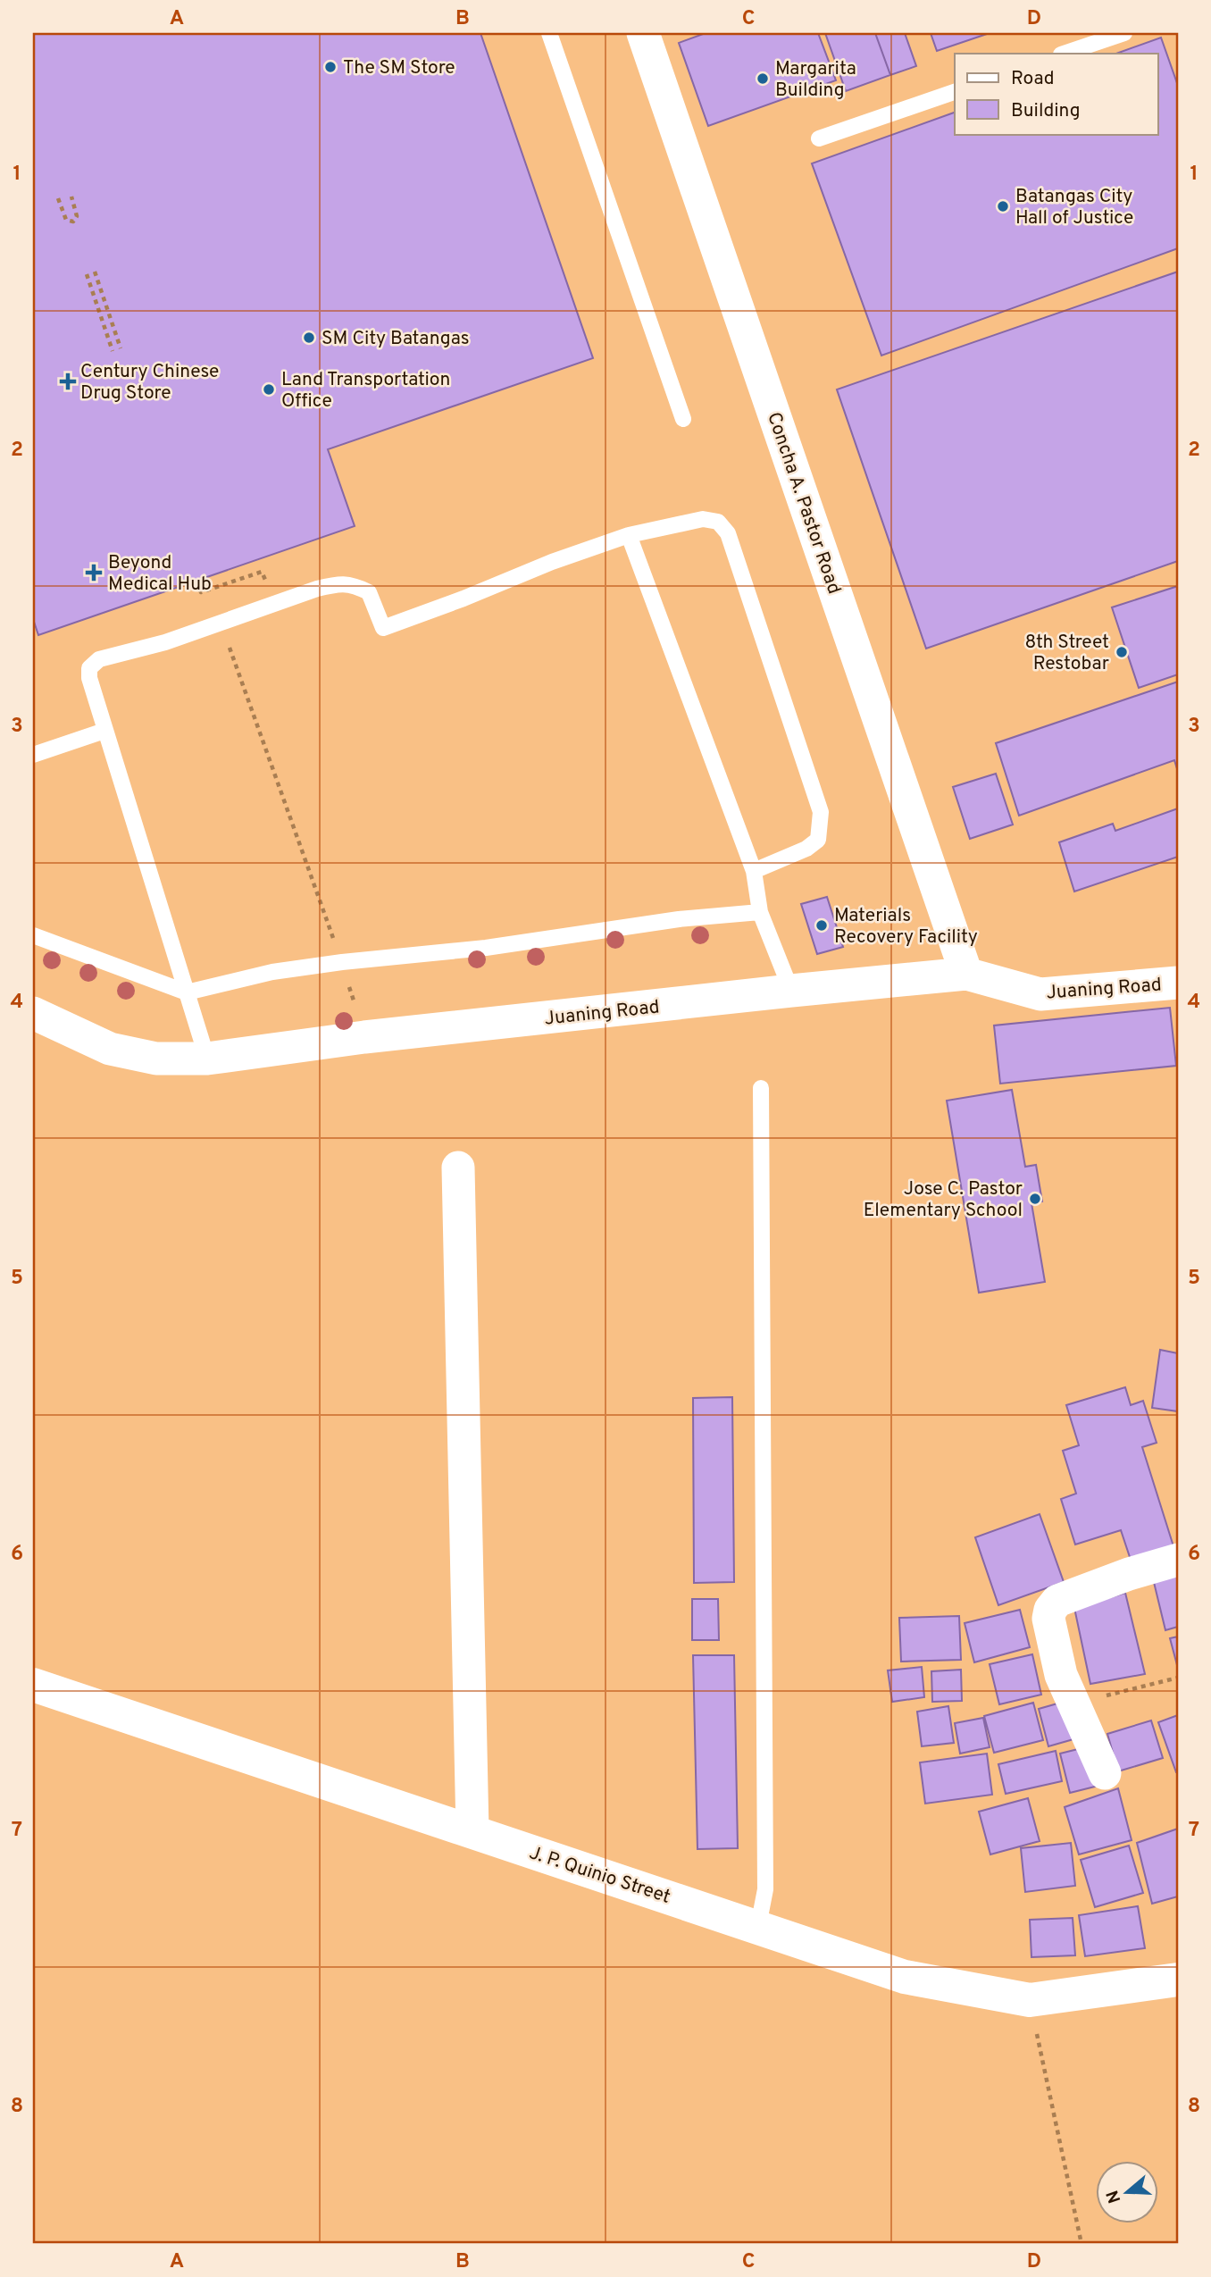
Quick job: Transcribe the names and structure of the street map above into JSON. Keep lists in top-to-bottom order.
{
  "streets": {
    "street": ["Concha A. Pastor Road", "Juaning Road", "J. P. Quinio Street"]
  },
  "crossings": [
    ["Concha A. Pastor Road", "Juaning Road"]
  ],
  "places": {
    "other": [
      "The SM Store",
      "Margarita Building",
      "Batangas City Hall of Justice",
      "SM City Batangas",
      "Land Transportation Office",
      "8th Street Restobar",
      "Materials Recovery Facility",
      "Jose C. Pastor Elementary School"
    ],
    "health": ["Century Chinese Drug Store", "Beyond Medical Hub"]
  },
  "legend": ["Road", "Building"],
  "north": "left",
  "grid": {
    "columns": [
      "A",
      "B",
      "C",
      "D"
    ],
    "rows": [
      "1",
      "2",
      "3",
      "4",
      "5",
      "6",
      "7",
      "8"
    ]
  }
}
